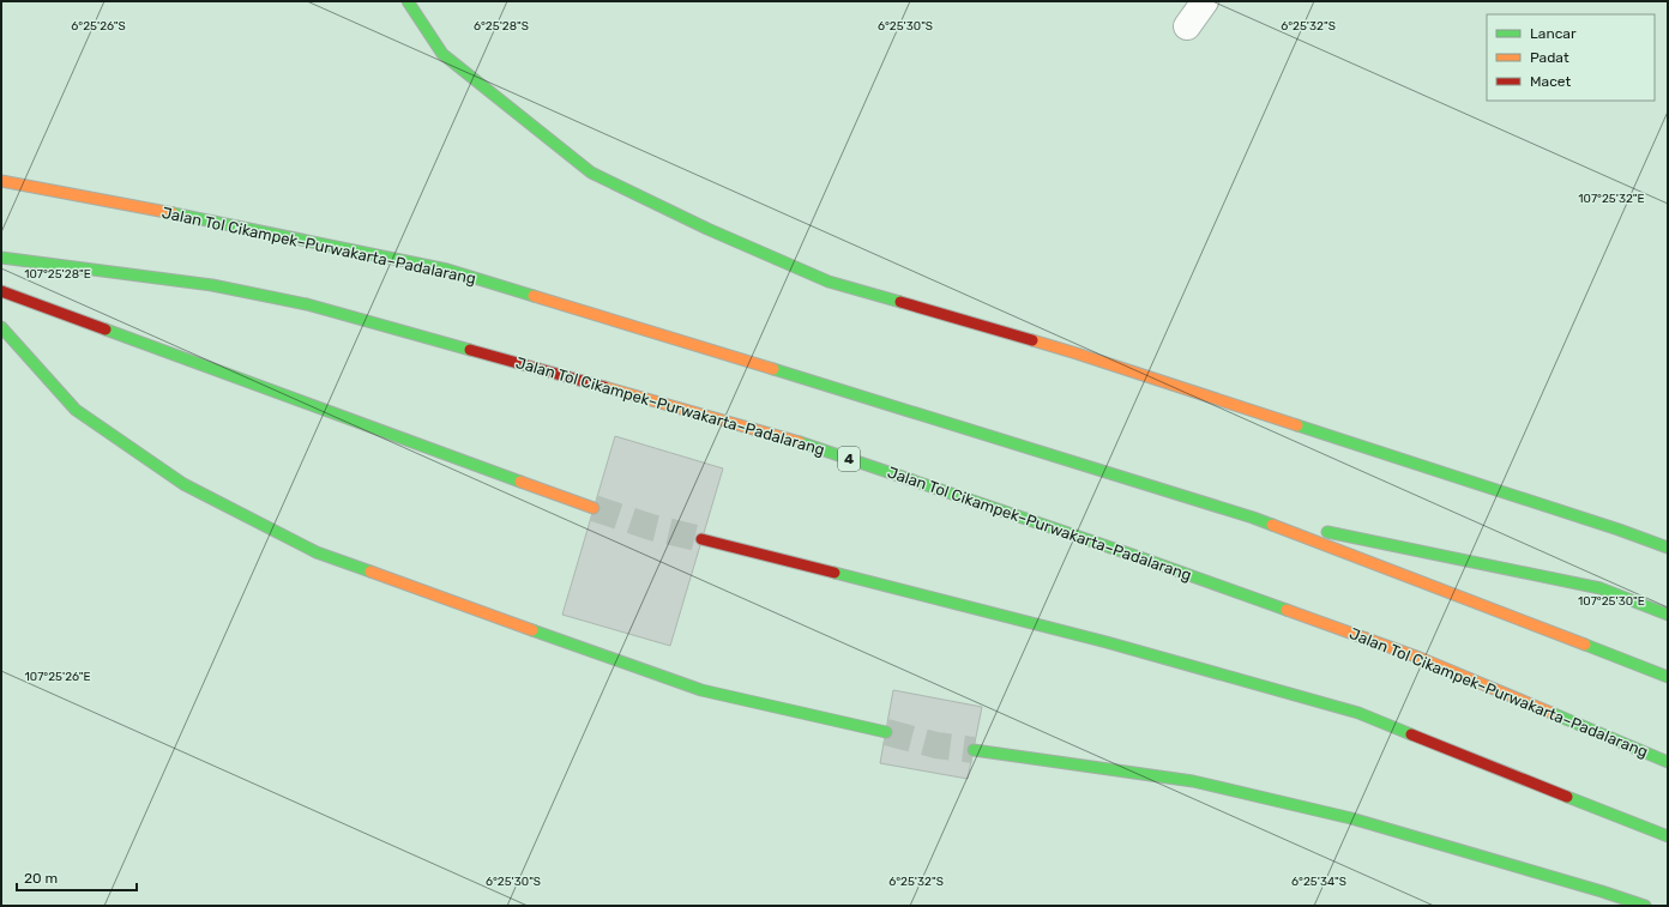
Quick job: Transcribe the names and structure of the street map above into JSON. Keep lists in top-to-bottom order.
{
  "streets": {
    "highway": ["Jalan Tol Cikampek–Purwakarta–Padalarang", "4"]
  },
  "legend": ["Lancar", "Padat", "Macet"],
  "scale_bar": "20 m",
  "coordinates": [
    "6°25'26\"S",
    "6°25'28\"S",
    "6°25'30\"S",
    "6°25'32\"S",
    "107°25'32\"E",
    "107°25'28\"E",
    "107°25'30\"E",
    "107°25'26\"E",
    "6°25'34\"S"
  ]
}
